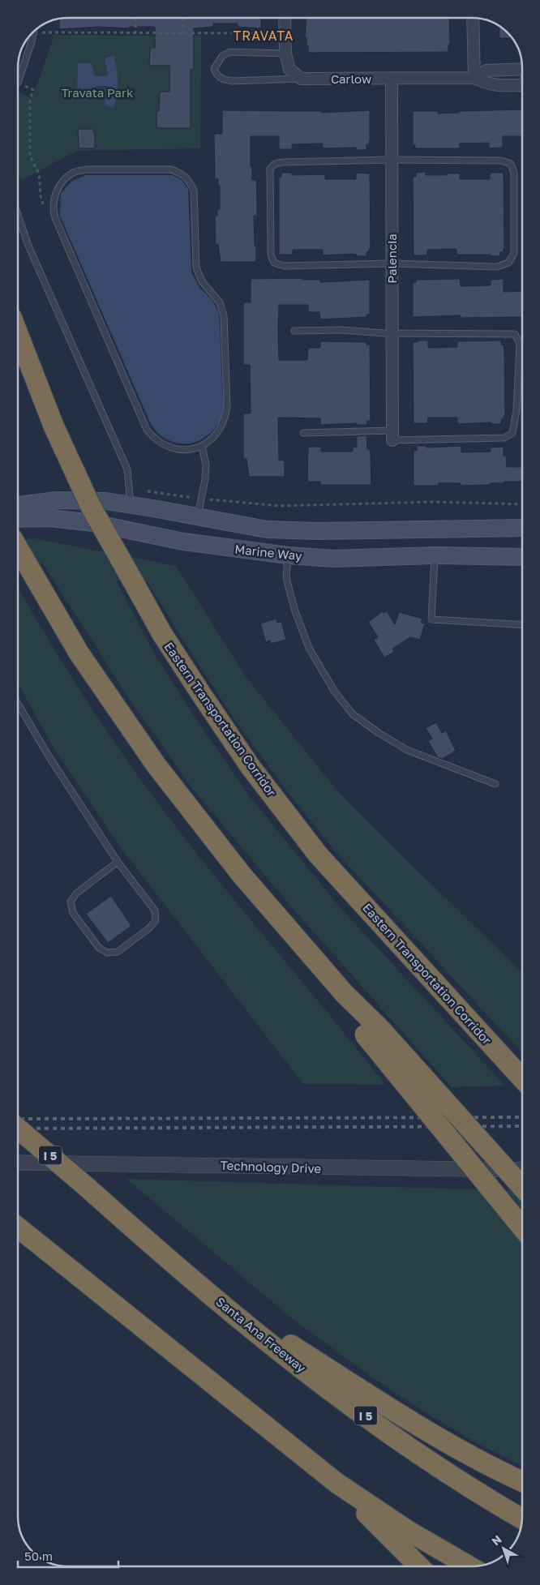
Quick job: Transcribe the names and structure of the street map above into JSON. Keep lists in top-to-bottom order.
{
  "streets": {
    "highway": ["Eastern Transportation Corridor", "I 5", "Santa Ana Freeway"],
    "main road": ["Marine Way"],
    "street": ["Carlow", "Palencia", "Technology Drive"]
  },
  "crossings": [
    ["Carlow", "Palencia"]
  ],
  "districts": ["TRAVATA"],
  "parks": ["Travata Park"],
  "scale_bar": "50 m",
  "north": "top left"
}
